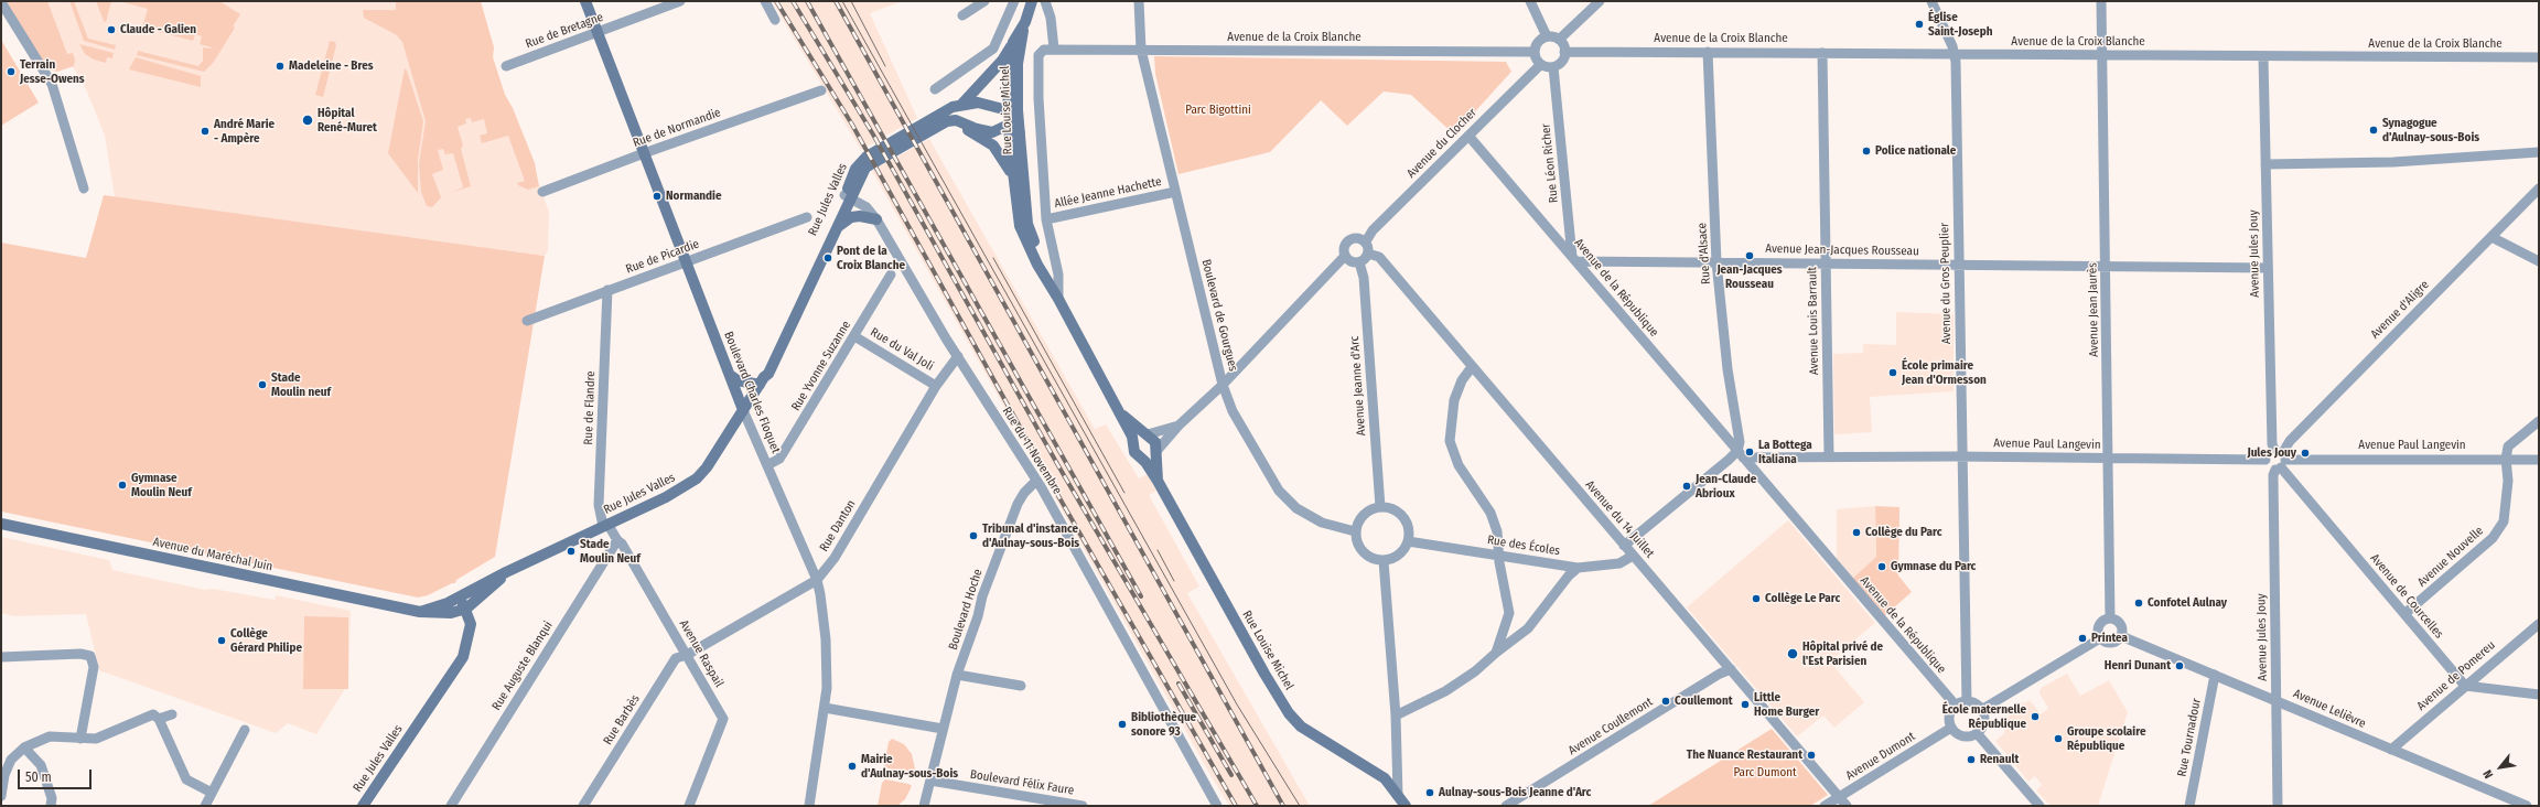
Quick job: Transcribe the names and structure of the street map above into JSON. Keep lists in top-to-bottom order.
{
  "streets": {
    "street": [
      "Rue de Bretagne",
      "Avenue de la Croix Blanche",
      "Rue Louise Michel",
      "Rue de Normandie",
      "Avenue du Clocher",
      "Rue Léon Richer",
      "Allée Jeanne Hachette",
      "Rue Jules Valles",
      "Avenue Jean-Jacques Rousseau",
      "Rue d'Alsace",
      "Avenue Jules Jouy",
      "Rue de Picardie",
      "Avenue du Gros Peuplier",
      "Avenue de la République",
      "Avenue Jean Jaurès",
      "Avenue d'Aligre",
      "Boulevard de Gourgues",
      "Avenue Louis Barrault",
      "Rue du Val Joli",
      "Rue Yvonne Suzanne",
      "Avenue Jeanne d'Arc",
      "Boulevard Charles Floquet",
      "Rue de Flandre",
      "Avenue Paul Langevin",
      "Rue du 11 Novembre",
      "Avenue du 14 Juillet",
      "Rue Danton",
      "Rue des Écoles",
      "Avenue du Maréchal Juin",
      "Avenue Nouvelle",
      "Avenue de Courcelles",
      "Boulevard Hoche",
      "Avenue Raspail",
      "Rue Auguste Blanqui",
      "Avenue de Pomereu",
      "Avenue Lelièvre",
      "Rue Barbès",
      "Avenue Coullemont",
      "Rue Tournadour",
      "Avenue Dumont",
      "Boulevard Félix Faure"
    ]
  },
  "crossings": [
    ["Rue de Bretagne", "Boulevard Charles Floquet"],
    ["Avenue de la Croix Blanche", "Rue Louise Michel"],
    ["Avenue de la Croix Blanche", "Avenue du Clocher"],
    ["Avenue de la Croix Blanche", "Rue Léon Richer"],
    ["Avenue de la Croix Blanche", "Rue d'Alsace"],
    ["Avenue de la Croix Blanche", "Avenue Jules Jouy"],
    ["Avenue de la Croix Blanche", "Avenue du Gros Peuplier"],
    ["Avenue de la Croix Blanche", "Avenue Jean Jaurès"],
    ["Avenue de la Croix Blanche", "Boulevard de Gourgues"],
    ["Avenue de la Croix Blanche", "Avenue Louis Barrault"],
    ["Rue Louise Michel", "Allée Jeanne Hachette"],
    ["Rue de Normandie", "Boulevard Charles Floquet"],
    ["Avenue du Clocher", "Rue Léon Richer"],
    ["Avenue du Clocher", "Avenue de la République"],
    ["Avenue du Clocher", "Avenue Jeanne d'Arc"],
    ["Avenue du Clocher", "Avenue du 14 Juillet"],
    ["Rue Léon Richer", "Avenue Jean-Jacques Rousseau"],
    ["Rue Léon Richer", "Avenue de la République"],
    ["Allée Jeanne Hachette", "Boulevard de Gourgues"],
    ["Rue Jules Valles", "Boulevard Charles Floquet"],
    ["Rue Jules Valles", "Rue de Flandre"],
    ["Rue Jules Valles", "Rue du 11 Novembre"],
    ["Rue Jules Valles", "Avenue du Maréchal Juin"],
    ["Rue Jules Valles", "Avenue Raspail"],
    ["Avenue Jean-Jacques Rousseau", "Rue d'Alsace"],
    ["Avenue Jean-Jacques Rousseau", "Avenue Jules Jouy"],
    ["Avenue Jean-Jacques Rousseau", "Avenue du Gros Peuplier"],
    ["Avenue Jean-Jacques Rousseau", "Avenue de la République"],
    ["Avenue Jean-Jacques Rousseau", "Avenue Jean Jaurès"],
    ["Avenue Jean-Jacques Rousseau", "Avenue Louis Barrault"],
    ["Rue d'Alsace", "Avenue de la République"],
    ["Rue d'Alsace", "Avenue Paul Langevin"],
    ["Avenue Jules Jouy", "Avenue d'Aligre"],
    ["Avenue Jules Jouy", "Avenue Paul Langevin"],
    ["Avenue Jules Jouy", "Avenue de Courcelles"],
    ["Avenue Jules Jouy", "Avenue Lelièvre"],
    ["Rue de Picardie", "Boulevard Charles Floquet"],
    ["Rue de Picardie", "Rue de Flandre"],
    ["Avenue du Gros Peuplier", "Avenue de la République"],
    ["Avenue du Gros Peuplier", "Avenue Paul Langevin"],
    ["Avenue du Gros Peuplier", "Avenue Dumont"],
    ["Avenue de la République", "Avenue Paul Langevin"],
    ["Avenue de la République", "Avenue Dumont"],
    ["Avenue Jean Jaurès", "Avenue Paul Langevin"],
    ["Avenue Jean Jaurès", "Avenue Lelièvre"],
    ["Avenue d'Aligre", "Avenue Paul Langevin"],
    ["Avenue d'Aligre", "Avenue de Courcelles"],
    ["Boulevard de Gourgues", "Avenue Jeanne d'Arc"],
    ["Boulevard de Gourgues", "Rue des Écoles"],
    ["Avenue Louis Barrault", "Avenue Paul Langevin"],
    ["Rue du Val Joli", "Rue Yvonne Suzanne"],
    ["Rue du Val Joli", "Rue Danton"],
    ["Rue Yvonne Suzanne", "Boulevard Charles Floquet"],
    ["Avenue Jeanne d'Arc", "Avenue du 14 Juillet"],
    ["Avenue Jeanne d'Arc", "Rue des Écoles"],
    ["Boulevard Charles Floquet", "Rue Danton"],
    ["Rue de Flandre", "Avenue Raspail"],
    ["Avenue Paul Langevin", "Avenue Nouvelle"],
    ["Avenue Paul Langevin", "Avenue de Courcelles"],
    ["Rue du 11 Novembre", "Rue Danton"],
    ["Rue du 11 Novembre", "Boulevard Hoche"],
    ["Avenue du 14 Juillet", "Rue des Écoles"],
    ["Avenue du 14 Juillet", "Avenue Coullemont"],
    ["Avenue du 14 Juillet", "Avenue Dumont"],
    ["Rue Danton", "Avenue Raspail"],
    ["Rue Danton", "Rue Barbès"],
    ["Avenue Nouvelle", "Avenue de Courcelles"],
    ["Avenue de Courcelles", "Avenue de Pomereu"],
    ["Boulevard Hoche", "Boulevard Félix Faure"],
    ["Avenue Raspail", "Rue Auguste Blanqui"],
    ["Avenue Raspail", "Rue Barbès"],
    ["Avenue de Pomereu", "Avenue Lelièvre"],
    ["Avenue Lelièvre", "Rue Tournadour"]
  ],
  "parks": ["Parc Bigottini", "Parc Dumont"],
  "places": [
    "Église Saint-Joseph",
    "Claude - Galien",
    "Madeleine - Bres",
    "Terrain Jesse-Owens",
    "Hôpital René-Muret",
    "Synagogue d'Aulnay-sous-Bois",
    "André Marie - Ampère",
    "Police nationale",
    "Normandie",
    "Jean-Jacques Rousseau",
    "Pont de la Croix Blanche",
    "École primaire Jean d'Ormesson",
    "Stade Moulin neuf",
    "La Bottega Italiana",
    "Jules Jouy",
    "Gymnase Moulin Neuf",
    "Jean-Claude Abrioux",
    "Collège du Parc",
    "Tribunal d'instance d'Aulnay-sous-Bois",
    "Stade Moulin Neuf",
    "Gymnase du Parc",
    "Collège Le Parc",
    "Confotel Aulnay",
    "Printea",
    "Collège Gérard Philipe",
    "Hôpital privé de l'Est Parisien",
    "Henri Dunant",
    "Coullemont",
    "Little Home Burger",
    "École maternelle République",
    "Bibliothèque sonore 93",
    "Groupe scolaire République",
    "The Nuance Restaurant",
    "Renault",
    "Mairie d'Aulnay-sous-Bois",
    "Aulnay-sous-Bois Jeanne d'Arc"
  ],
  "scale_bar": "50 m",
  "north": "bottom left"
}
